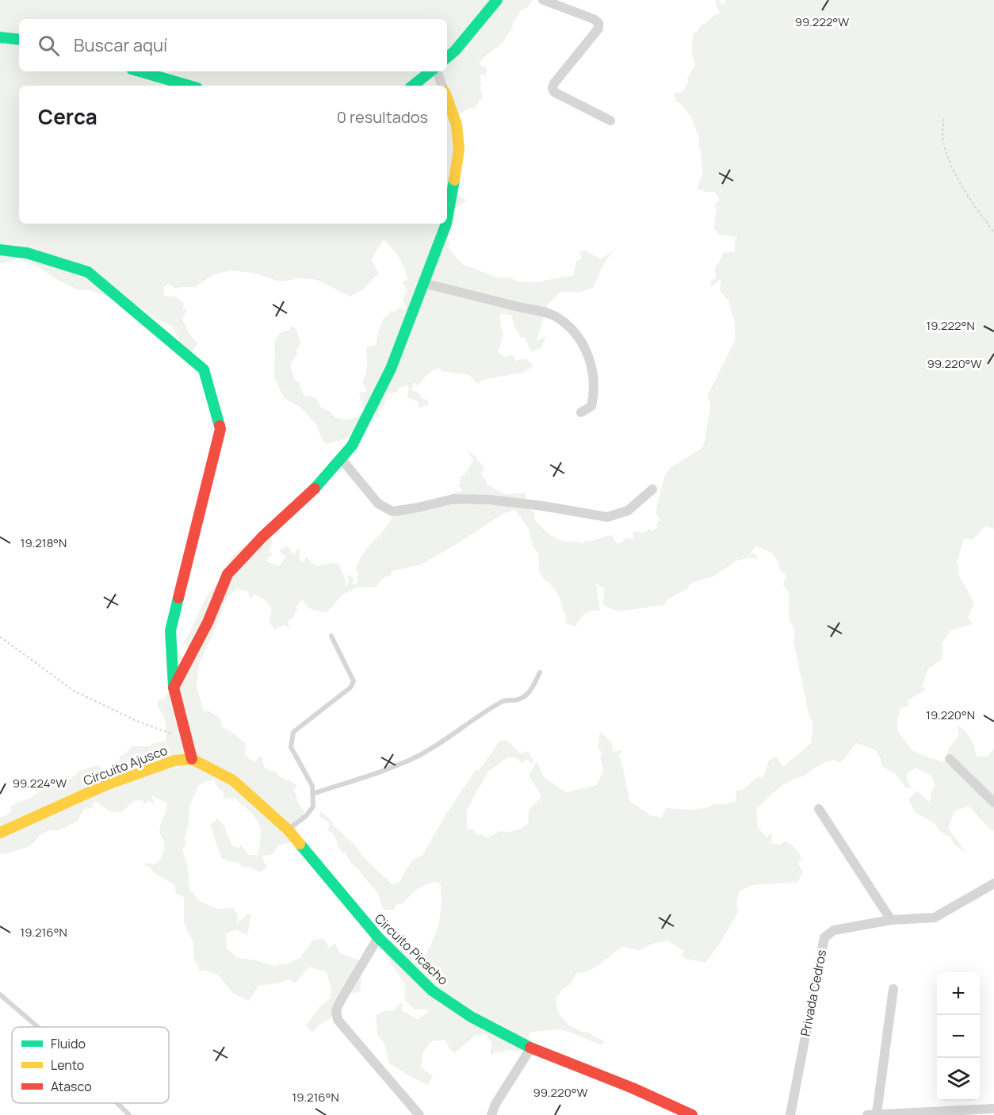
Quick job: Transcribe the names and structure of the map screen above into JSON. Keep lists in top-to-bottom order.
{
  "streets": {
    "street": ["Circuito Ajusco", "Circuito Picacho", "Privada Cedros"]
  },
  "crossings": [
    ["Circuito Ajusco", "Circuito Picacho"]
  ],
  "legend": ["Fluido", "Lento", "Atasco"],
  "page": {
    "search": "Buscar aquí",
    "heading": ["Cerca", "0 resultados"],
    "map_buttons": ["+", "−"]
  },
  "coordinates": [
    "99.222°W",
    "19.222°N",
    "99.220°W",
    "19.218°N",
    "19.220°N",
    "99.224°W",
    "19.216°N"
  ]
}
